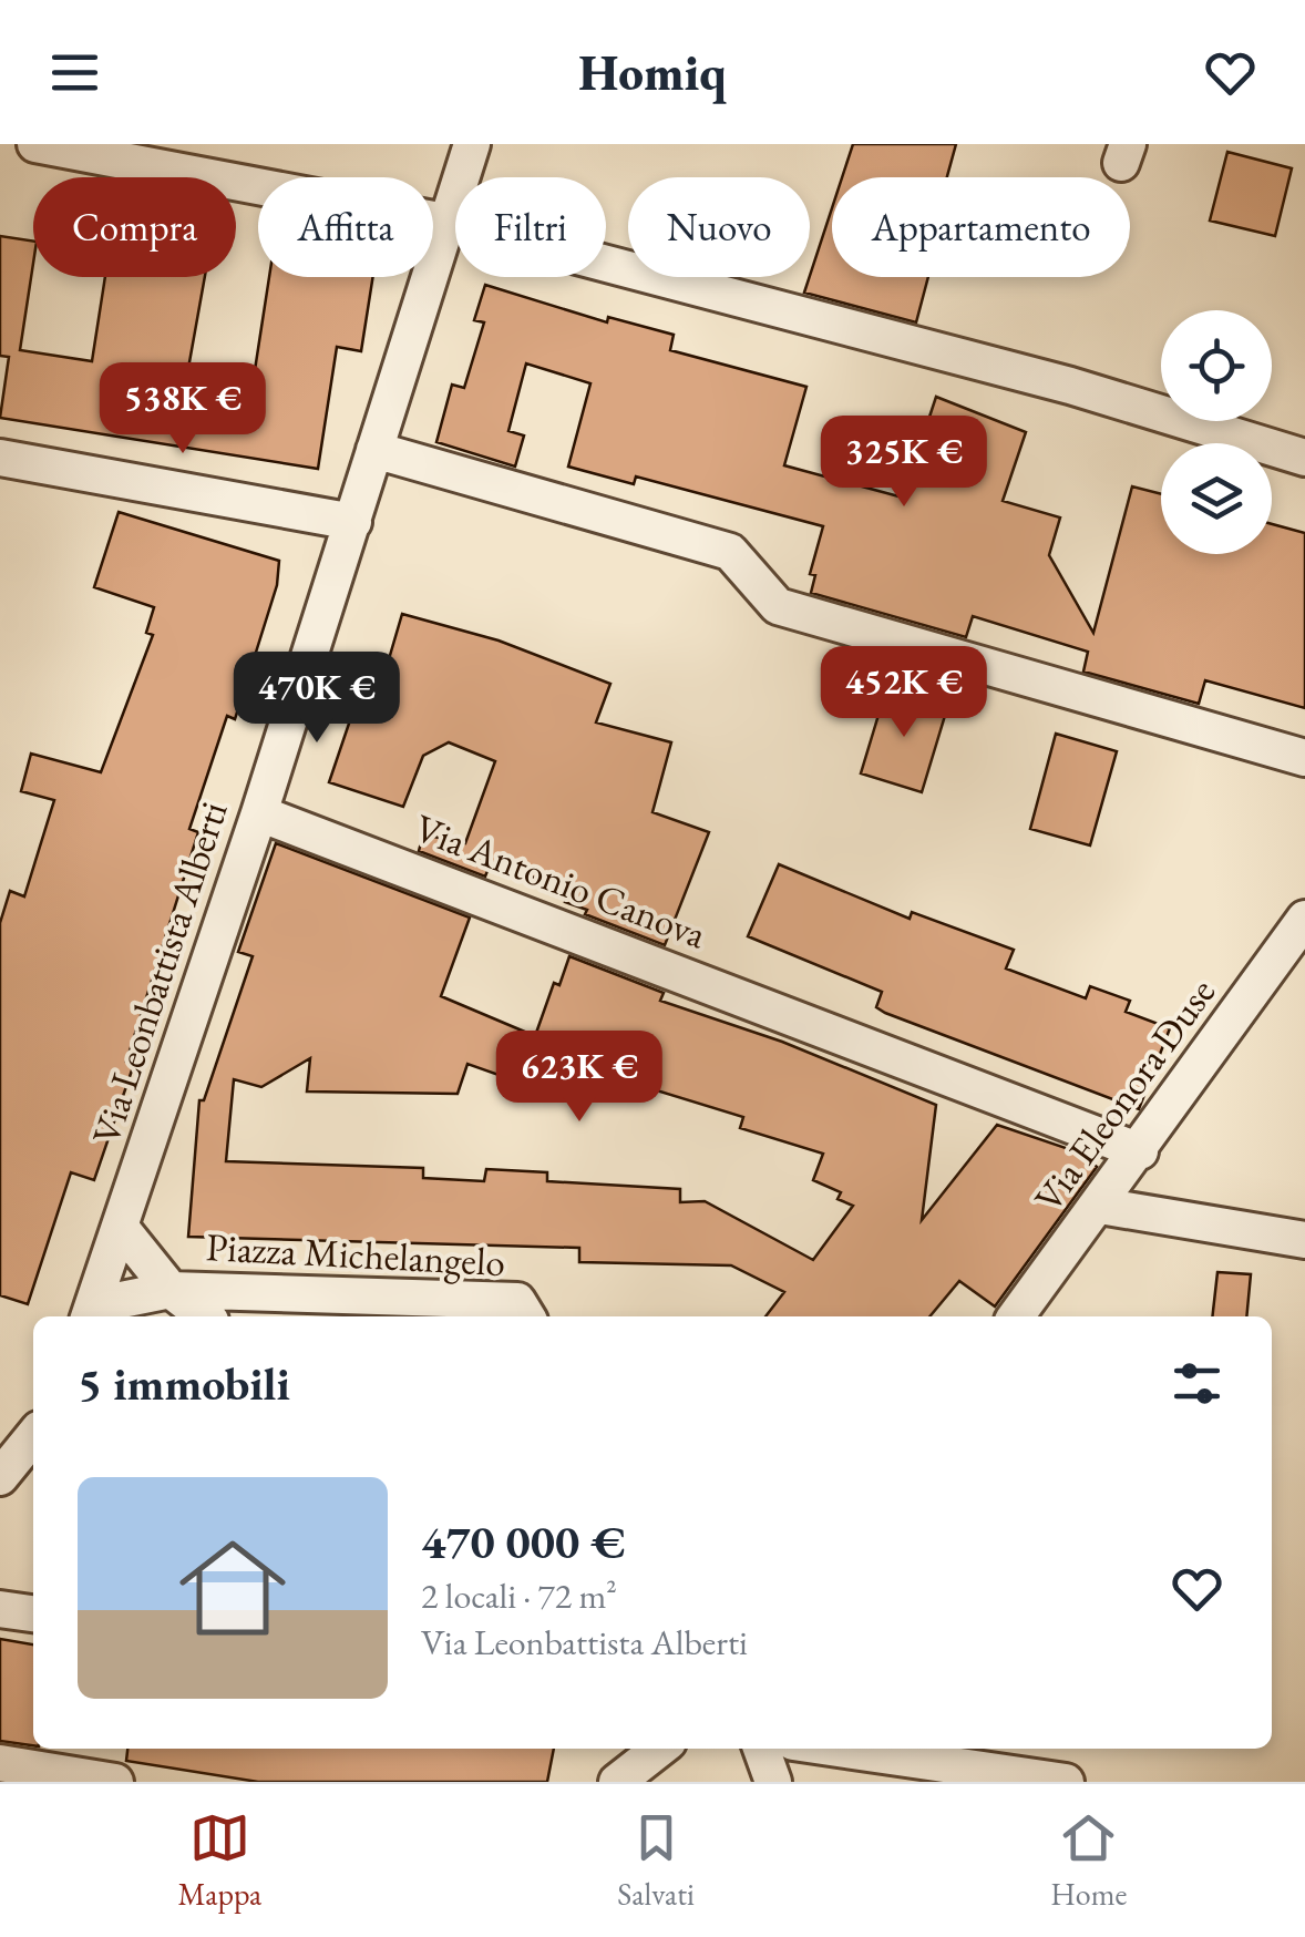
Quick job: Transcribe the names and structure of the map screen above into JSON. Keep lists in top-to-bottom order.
{
  "streets": {
    "street": [
      "Via Antonio Canova",
      "Via Leonbattista Alberti",
      "Via Eleonora Duse",
      "Piazza Michelangelo"
    ]
  },
  "crossings": [
    ["Via Antonio Canova", "Via Leonbattista Alberti"],
    ["Via Antonio Canova", "Via Eleonora Duse"],
    ["Via Leonbattista Alberti", "Piazza Michelangelo"]
  ],
  "page": {
    "header": "Homiq",
    "chip": [
      "Compra",
      "Affitta",
      "Filtri",
      "Nuovo",
      "Appartamento"
    ],
    "price": [
      "538K €",
      "325K €",
      "452K €",
      "470K €",
      "623K €"
    ],
    "heading": "5 immobili",
    "list": [
      {
        "name": "470 000 €",
        "note": "2 locali · 72 m² · Via Leonbattista Alberti"
      }
    ],
    "tabs": ["Mappa", "Salvati", "Home"]
  }
}
